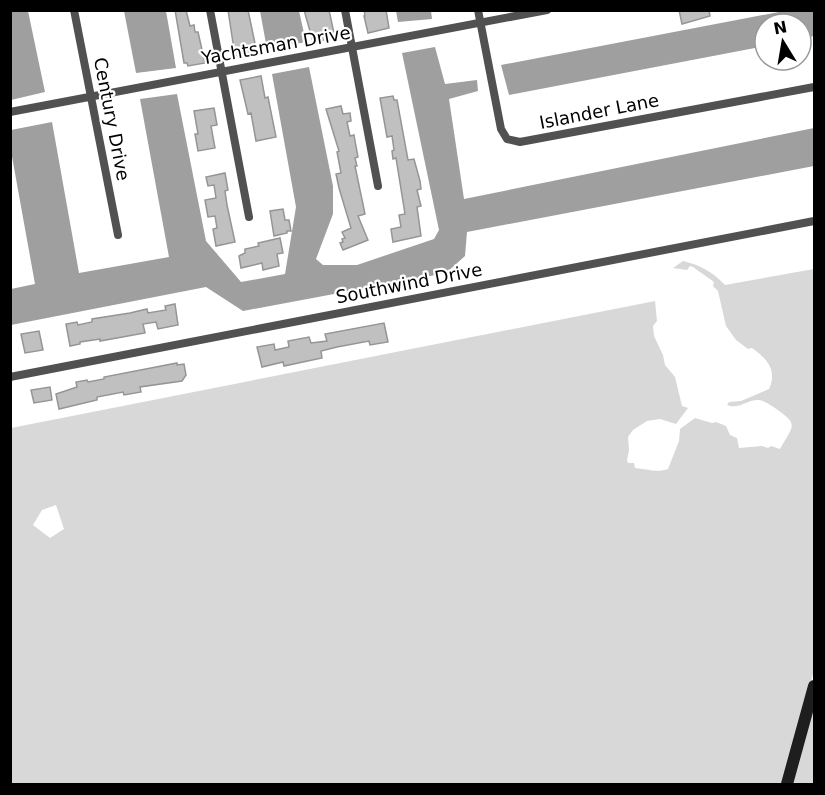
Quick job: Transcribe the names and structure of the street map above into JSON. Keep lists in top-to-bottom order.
{
  "streets": {
    "street": [
      "Yachtsman Drive",
      "Islander Lane",
      "Century Drive",
      "Southwind Drive"
    ]
  },
  "crossings": [
    ["Yachtsman Drive", "Islander Lane"],
    ["Yachtsman Drive", "Century Drive"]
  ],
  "north": "top"
}
